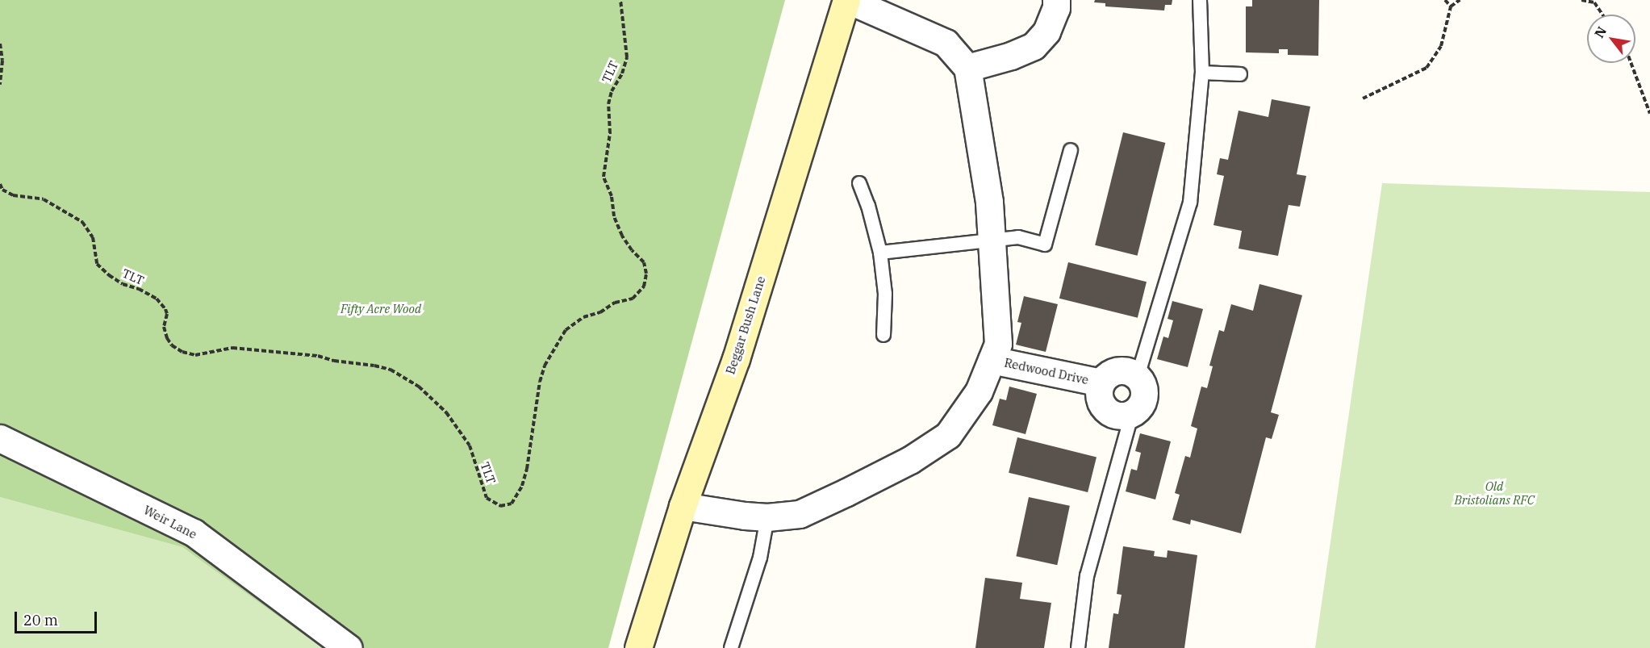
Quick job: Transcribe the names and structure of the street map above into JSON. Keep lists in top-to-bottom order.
{
  "streets": {
    "main road": ["Beggar Bush Lane"],
    "street": ["Redwood Drive", "Weir Lane"],
    "path": ["TLT"]
  },
  "parks": ["Fifty Acre Wood", "Old Bristolians RFC"],
  "scale_bar": "20 m",
  "north": "top left"
}
